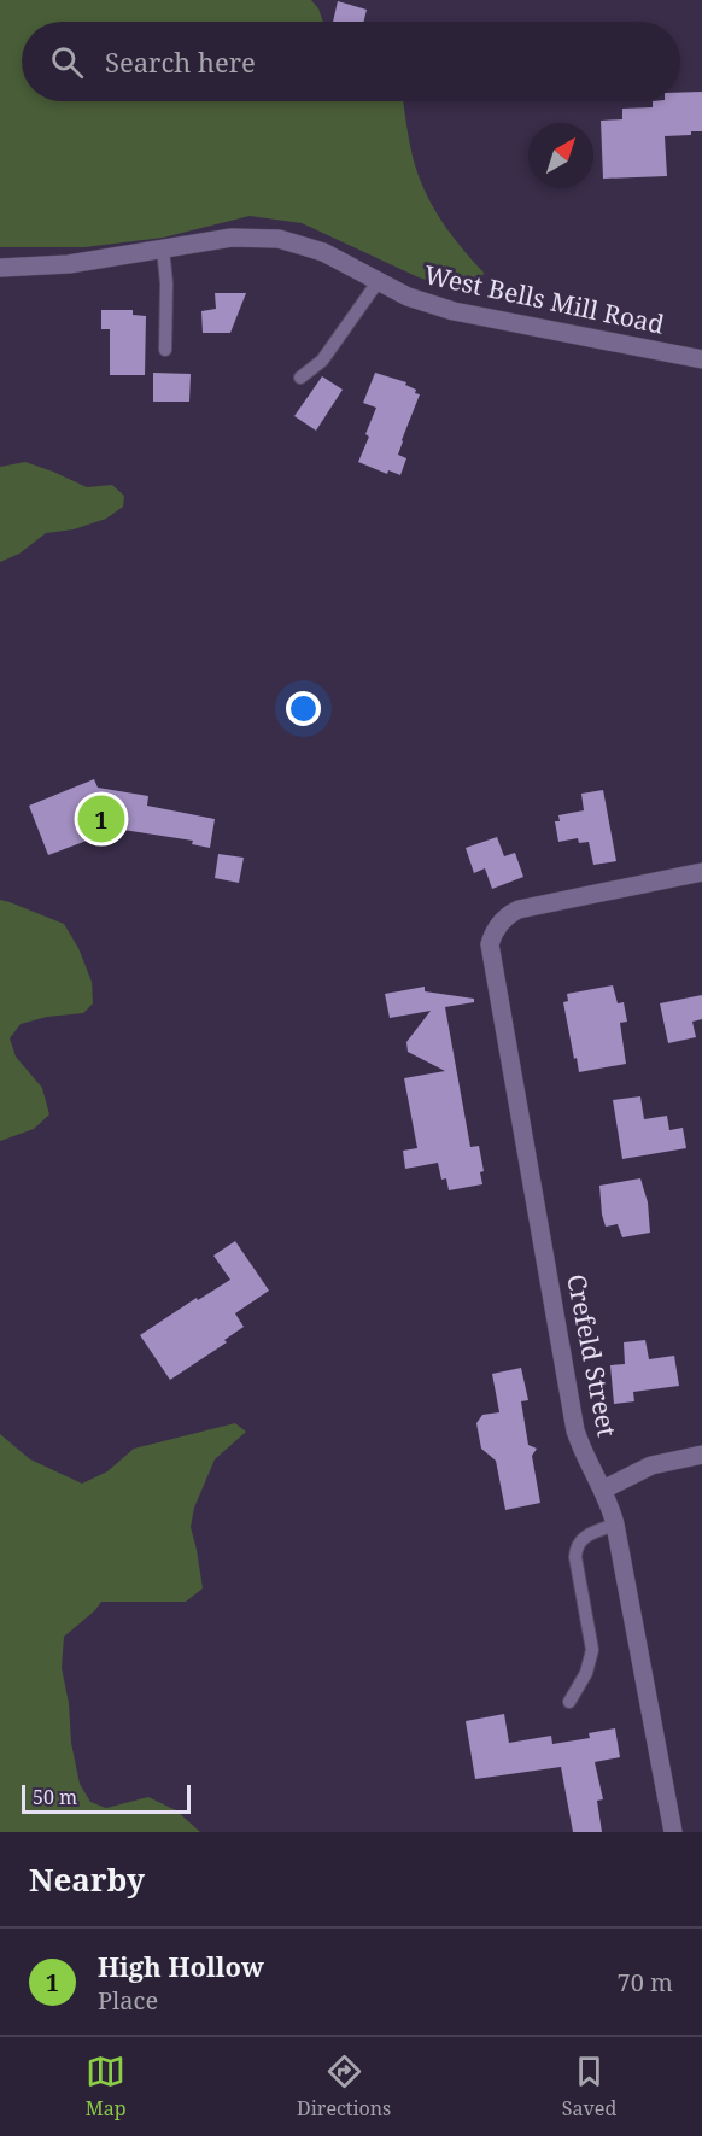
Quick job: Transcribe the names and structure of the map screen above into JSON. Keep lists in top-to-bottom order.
{
  "streets": {
    "street": ["West Bells Mill Road", "Crefeld Street"]
  },
  "scale_bar": "50 m",
  "north": "top right",
  "page": {
    "search": "Search here",
    "pins": "1",
    "scale": "50 m",
    "heading": "Nearby",
    "list": [
      {
        "mark": "1",
        "name": "High Hollow",
        "note": "Place",
        "value": "70 m"
      }
    ],
    "nav": ["Map", "Directions", "Saved"]
  }
}
